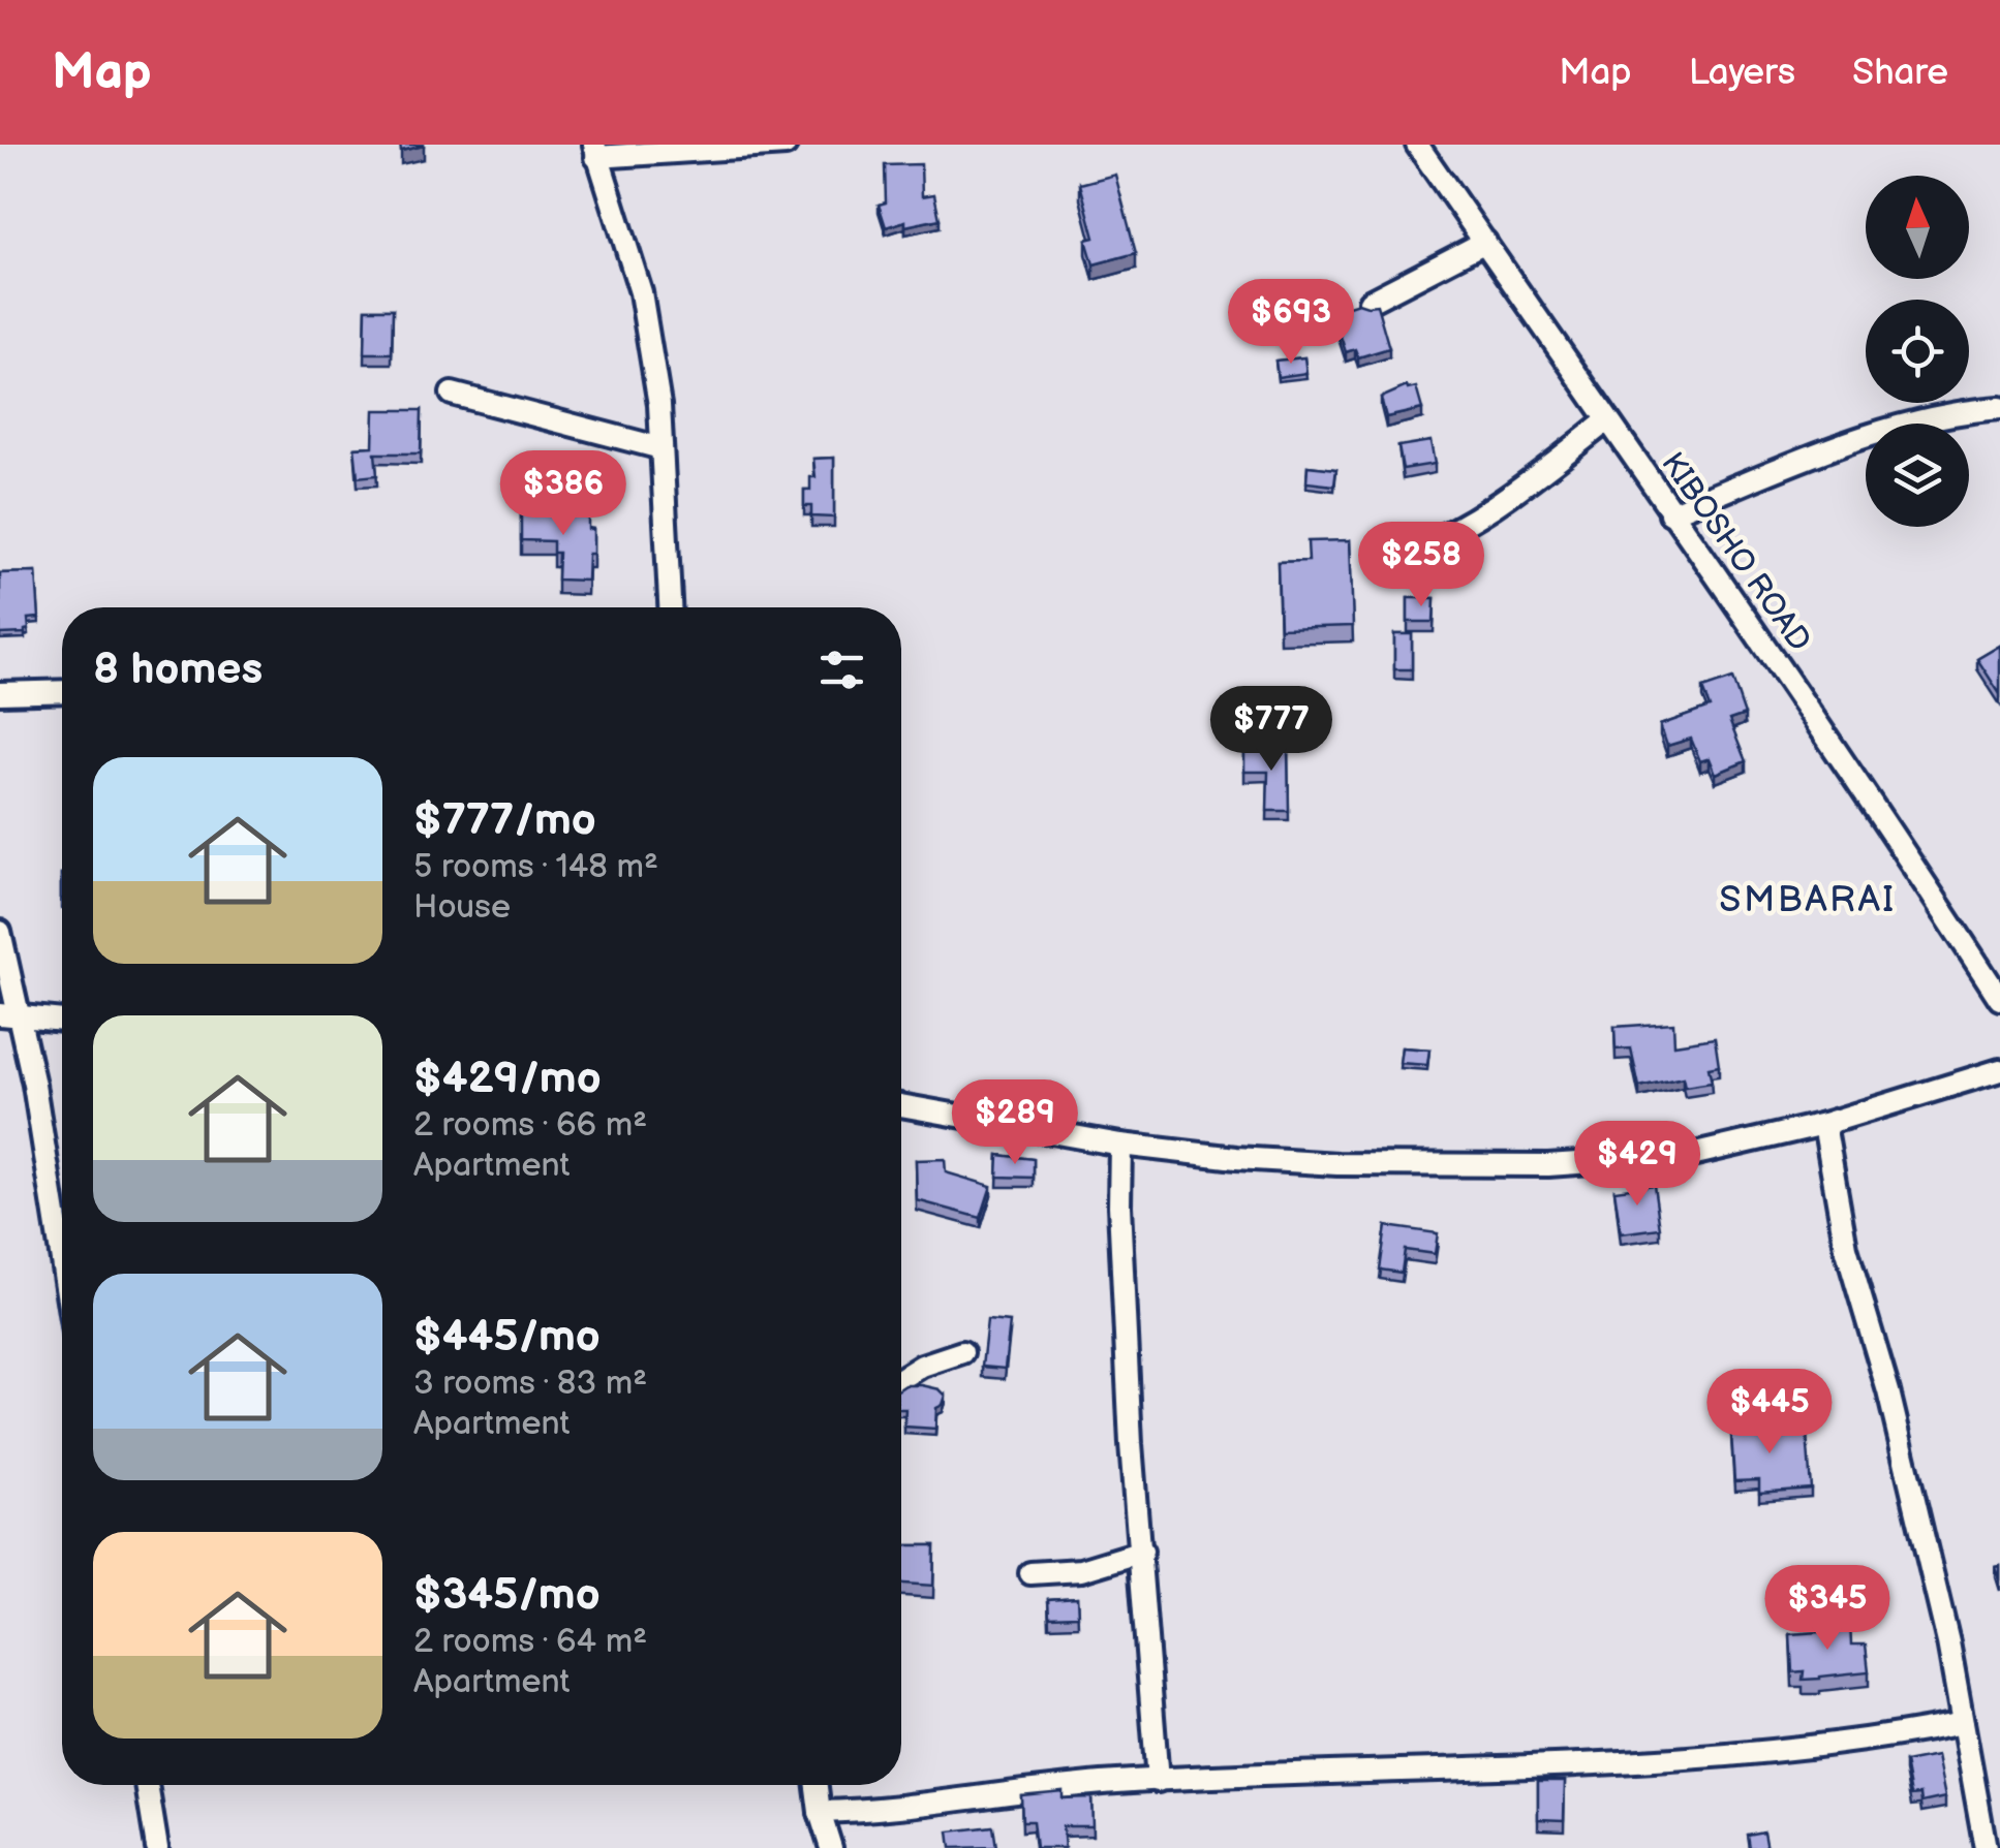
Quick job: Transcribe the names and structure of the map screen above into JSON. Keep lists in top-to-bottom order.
{
  "streets": {
    "street": ["KIBOSHO ROAD"]
  },
  "districts": ["SMBARAI"],
  "north": "top",
  "page": {
    "header": "Map",
    "nav": ["Map", "Layers", "Share"],
    "price": [
      "$693",
      "$386",
      "$258",
      "$777",
      "$289",
      "$429",
      "$445",
      "$345"
    ],
    "heading": "8 homes",
    "list": [
      {
        "name": "$777/mo",
        "note": "5 rooms · 148 m² · House"
      },
      {
        "name": "$429/mo",
        "note": "2 rooms · 66 m² · Apartment"
      },
      {
        "name": "$445/mo",
        "note": "3 rooms · 83 m² · Apartment"
      },
      {
        "name": "$345/mo",
        "note": "2 rooms · 64 m² · Apartment"
      }
    ]
  }
}
